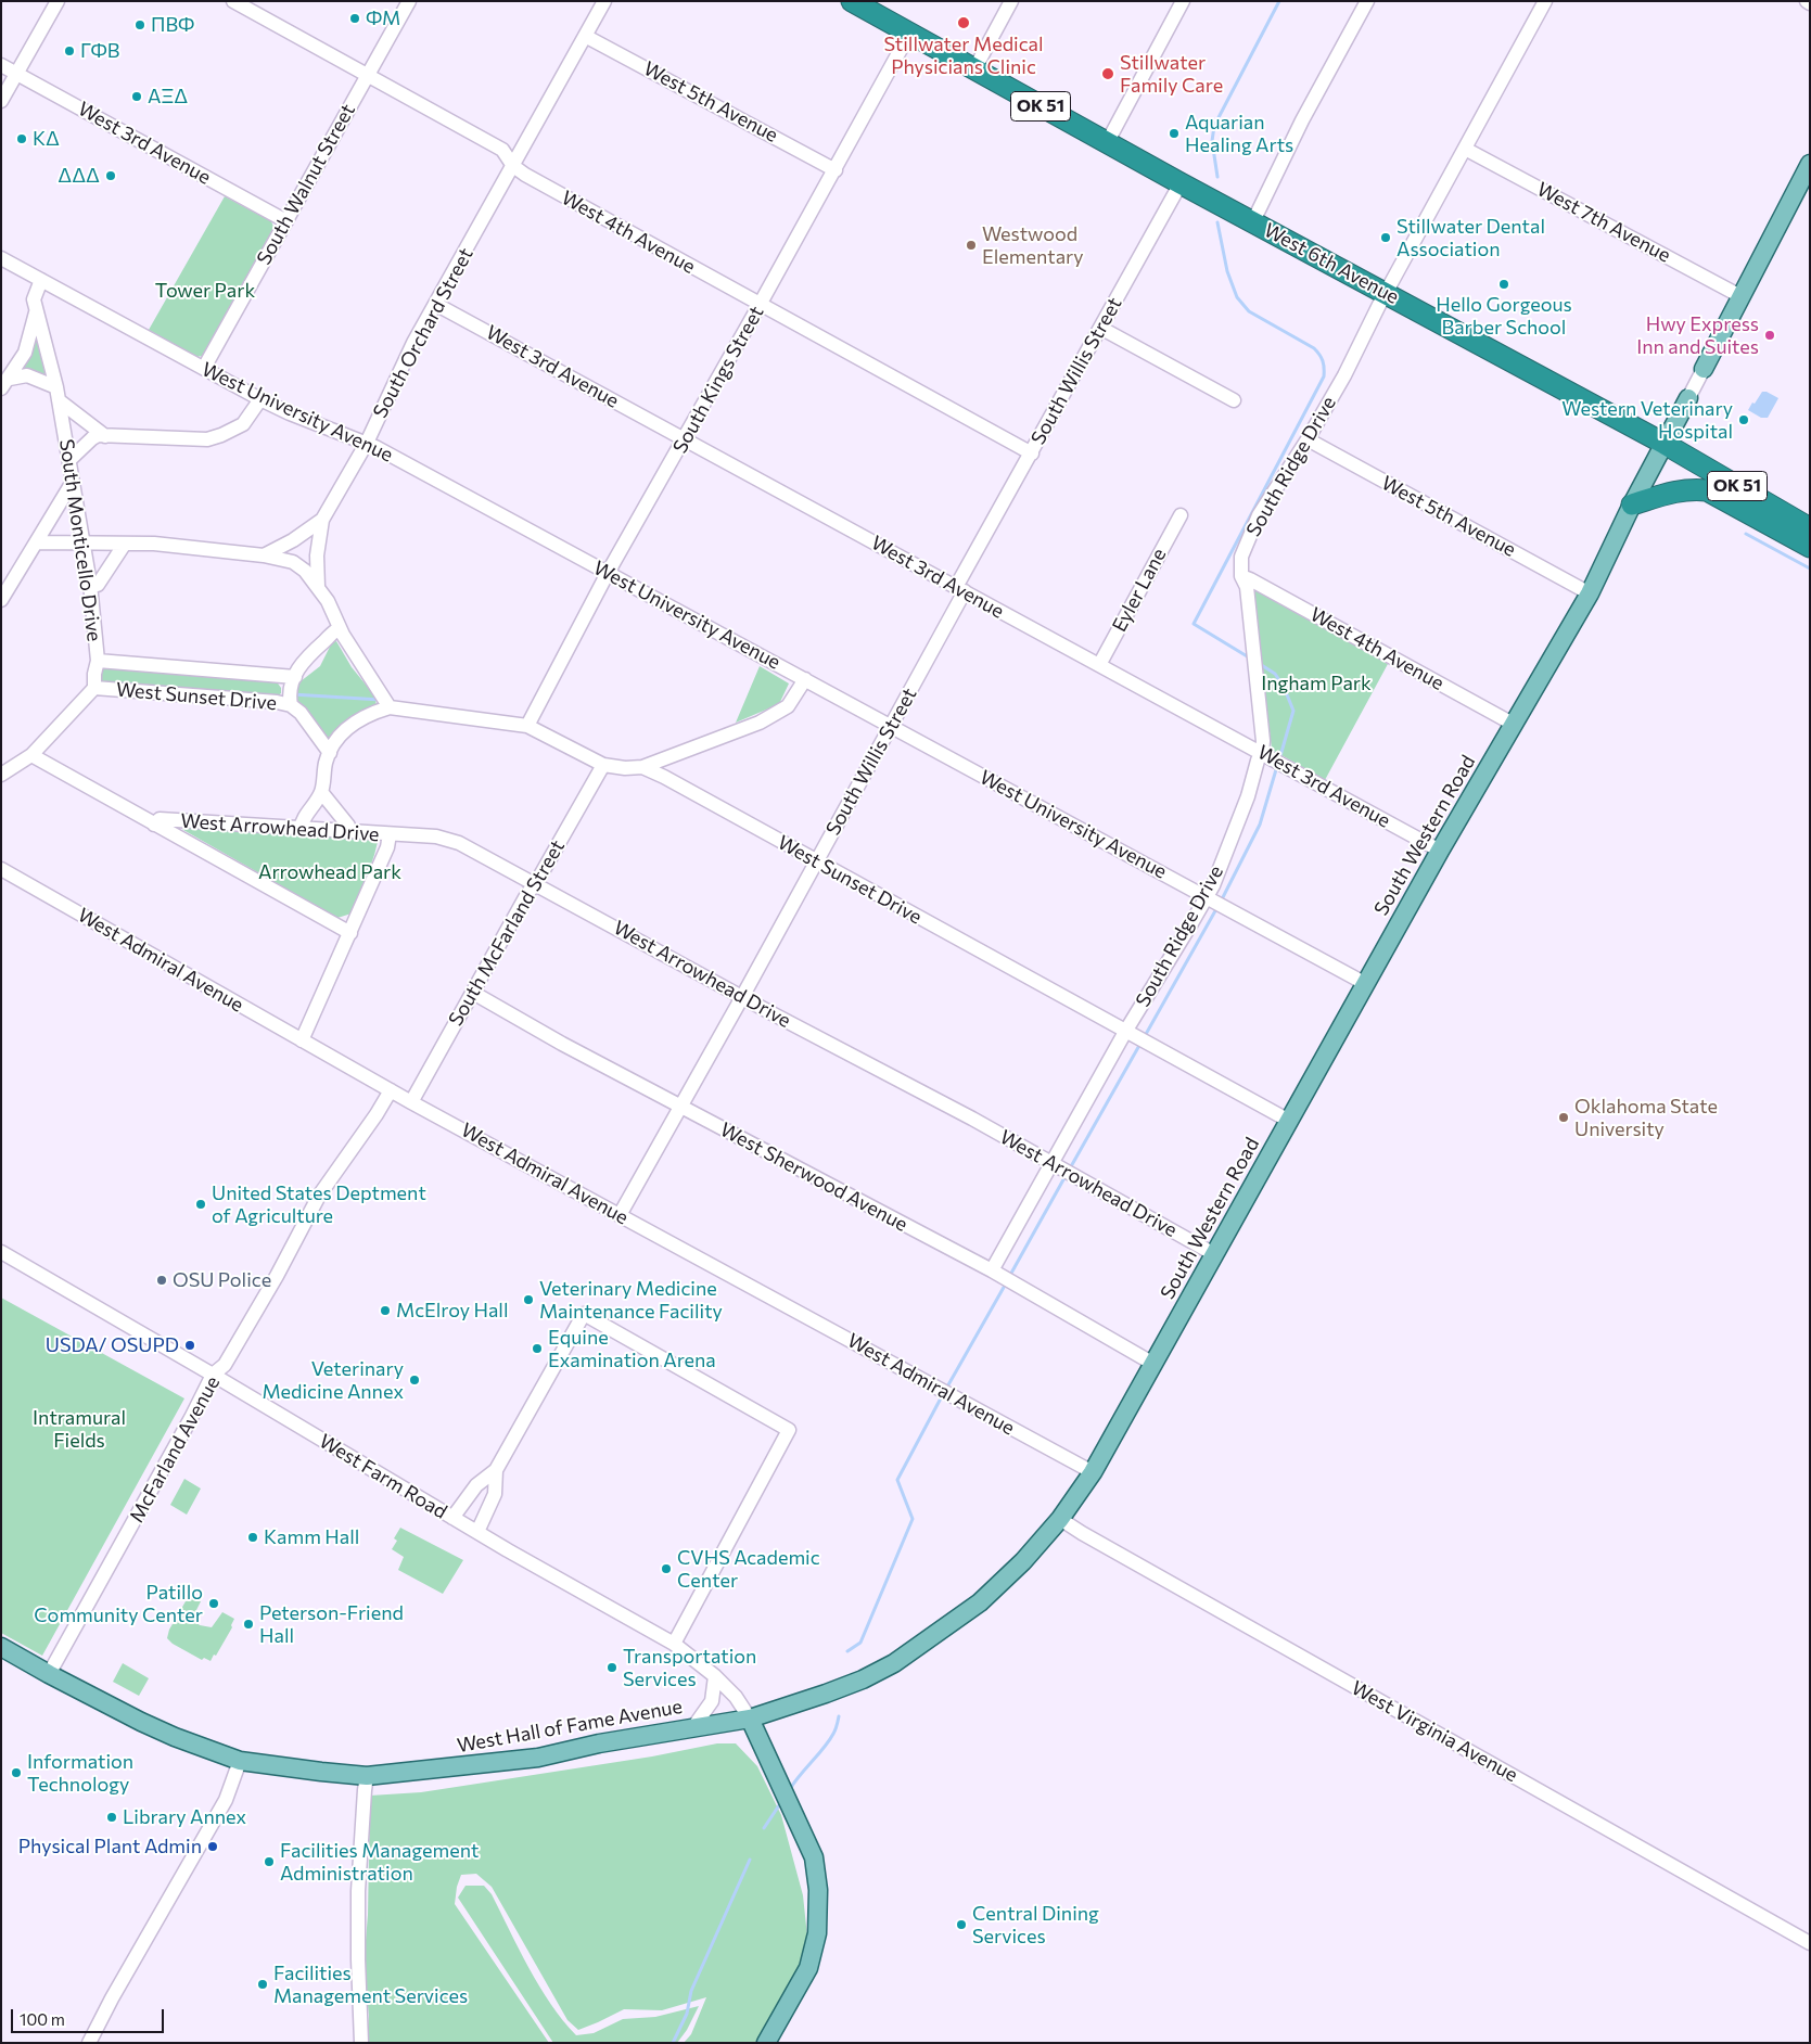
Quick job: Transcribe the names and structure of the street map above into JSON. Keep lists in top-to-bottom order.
{
  "streets": {
    "highway": ["OK 51", "West 6th Avenue"],
    "main road": ["South Western Road", "West Hall of Fame Avenue"],
    "street": [
      "West 5th Avenue",
      "West 3rd Avenue",
      "South Walnut Street",
      "West 7th Avenue",
      "West 4th Avenue",
      "South Orchard Street",
      "South Willis Street",
      "South Kings Street",
      "West University Avenue",
      "South Ridge Drive",
      "South Monticello Drive",
      "Eyler Lane",
      "West Sunset Drive",
      "West Arrowhead Drive",
      "South McFarland Street",
      "West Admiral Avenue",
      "West Sherwood Avenue",
      "McFarland Avenue",
      "West Farm Road",
      "West Virginia Avenue"
    ]
  },
  "crossings": [
    ["West 5th Avenue", "South Orchard Street"],
    ["West 5th Avenue", "South Kings Street"],
    ["West 5th Avenue", "South Ridge Drive"],
    ["West 5th Avenue", "South Western Road"],
    ["West 3rd Avenue", "South Walnut Street"],
    ["West 3rd Avenue", "South Orchard Street"],
    ["West 3rd Avenue", "South Willis Street"],
    ["West 3rd Avenue", "South Kings Street"],
    ["West 3rd Avenue", "South Ridge Drive"],
    ["West 3rd Avenue", "Eyler Lane"],
    ["West 3rd Avenue", "South Western Road"],
    ["South Walnut Street", "West 4th Avenue"],
    ["South Walnut Street", "West University Avenue"],
    ["West 7th Avenue", "South Ridge Drive"],
    ["West 7th Avenue", "South Western Road"],
    ["West 4th Avenue", "South Orchard Street"],
    ["West 4th Avenue", "South Willis Street"],
    ["West 4th Avenue", "South Kings Street"],
    ["West 4th Avenue", "South Ridge Drive"],
    ["West 4th Avenue", "South Western Road"],
    ["West 6th Avenue", "South Willis Street"],
    ["West 6th Avenue", "South Kings Street"],
    ["West 6th Avenue", "South Ridge Drive"],
    ["West 6th Avenue", "South Western Road"],
    ["South Orchard Street", "West University Avenue"],
    ["South Willis Street", "West University Avenue"],
    ["South Willis Street", "West Sunset Drive"],
    ["South Willis Street", "West Arrowhead Drive"],
    ["South Willis Street", "West Admiral Avenue"],
    ["South Willis Street", "West Sherwood Avenue"],
    ["South Kings Street", "West University Avenue"],
    ["South Kings Street", "West Sunset Drive"],
    ["West University Avenue", "South Ridge Drive"],
    ["West University Avenue", "South Western Road"],
    ["South Ridge Drive", "West Sunset Drive"],
    ["South Ridge Drive", "West Arrowhead Drive"],
    ["South Ridge Drive", "West Sherwood Avenue"],
    ["South Monticello Drive", "West Sunset Drive"],
    ["West Sunset Drive", "South Western Road"],
    ["West Sunset Drive", "South McFarland Street"],
    ["West Arrowhead Drive", "South Western Road"],
    ["West Arrowhead Drive", "South McFarland Street"],
    ["South Western Road", "West Admiral Avenue"],
    ["South Western Road", "West Sherwood Avenue"],
    ["South Western Road", "West Hall of Fame Avenue"],
    ["South Western Road", "West Virginia Avenue"],
    ["South McFarland Street", "West Admiral Avenue"],
    ["South McFarland Street", "West Sherwood Avenue"],
    ["West Admiral Avenue", "McFarland Avenue"],
    ["McFarland Avenue", "West Farm Road"],
    ["McFarland Avenue", "West Hall of Fame Avenue"],
    ["West Farm Road", "West Hall of Fame Avenue"],
    ["West Hall of Fame Avenue", "West Virginia Avenue"]
  ],
  "parks": [
    "Tower Park",
    "Ingham Park",
    "Arrowhead Park",
    "Intramural Fields"
  ],
  "places": [
    "ΦΜ",
    "Stillwater Medical Physicians Clinic",
    "ΠΒΦ",
    "ΓΦΒ",
    "Stillwater Family Care",
    "ΑΞΔ",
    "Aquarian Healing Arts",
    "ΚΔ",
    "ΔΔΔ",
    "Stillwater Dental Association",
    "Westwood Elementary",
    "Hello Gorgeous Barber School",
    "Hwy Express Inn and Suites",
    "Western Veterinary Hospital",
    "Oklahoma State University",
    "United States Deptment of Agriculture",
    "OSU Police",
    "Veterinary Medicine Maintenance Facility",
    "McElroy Hall",
    "USDA/ OSUPD",
    "Equine Examination Arena",
    "Veterinary Medicine Annex",
    "Kamm Hall",
    "CVHS Academic Center",
    "Patillo Community Center",
    "Peterson-Friend Hall",
    "Transportation Services",
    "Information Technology",
    "Library Annex",
    "Physical Plant Admin",
    "Facilities Management Administration",
    "Central Dining Services",
    "Facilities Management Services"
  ],
  "scale_bar": "100 m"
}
